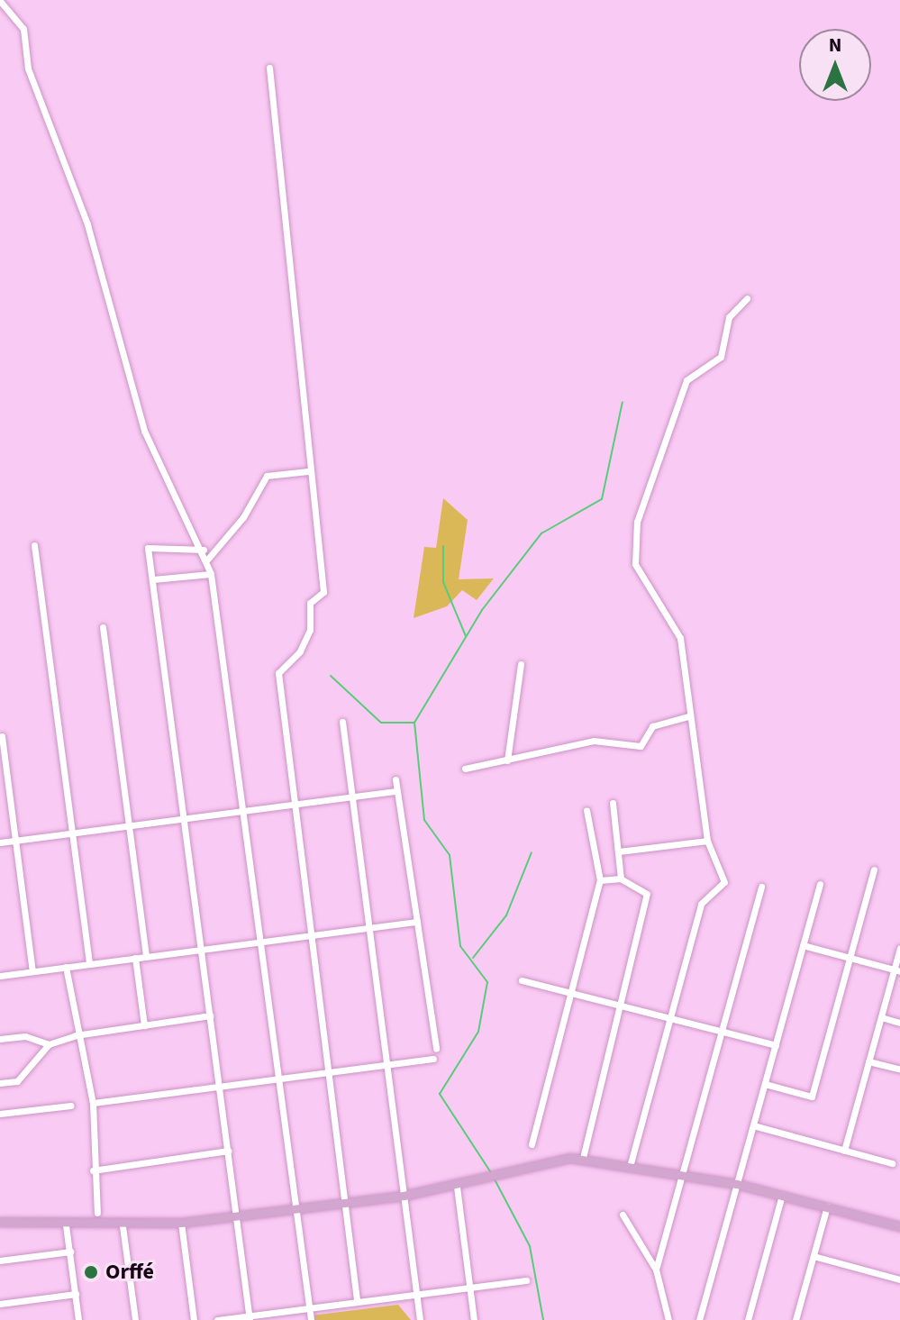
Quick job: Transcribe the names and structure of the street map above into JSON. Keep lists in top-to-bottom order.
{
  "places": ["Orffé"],
  "north": "top"
}
